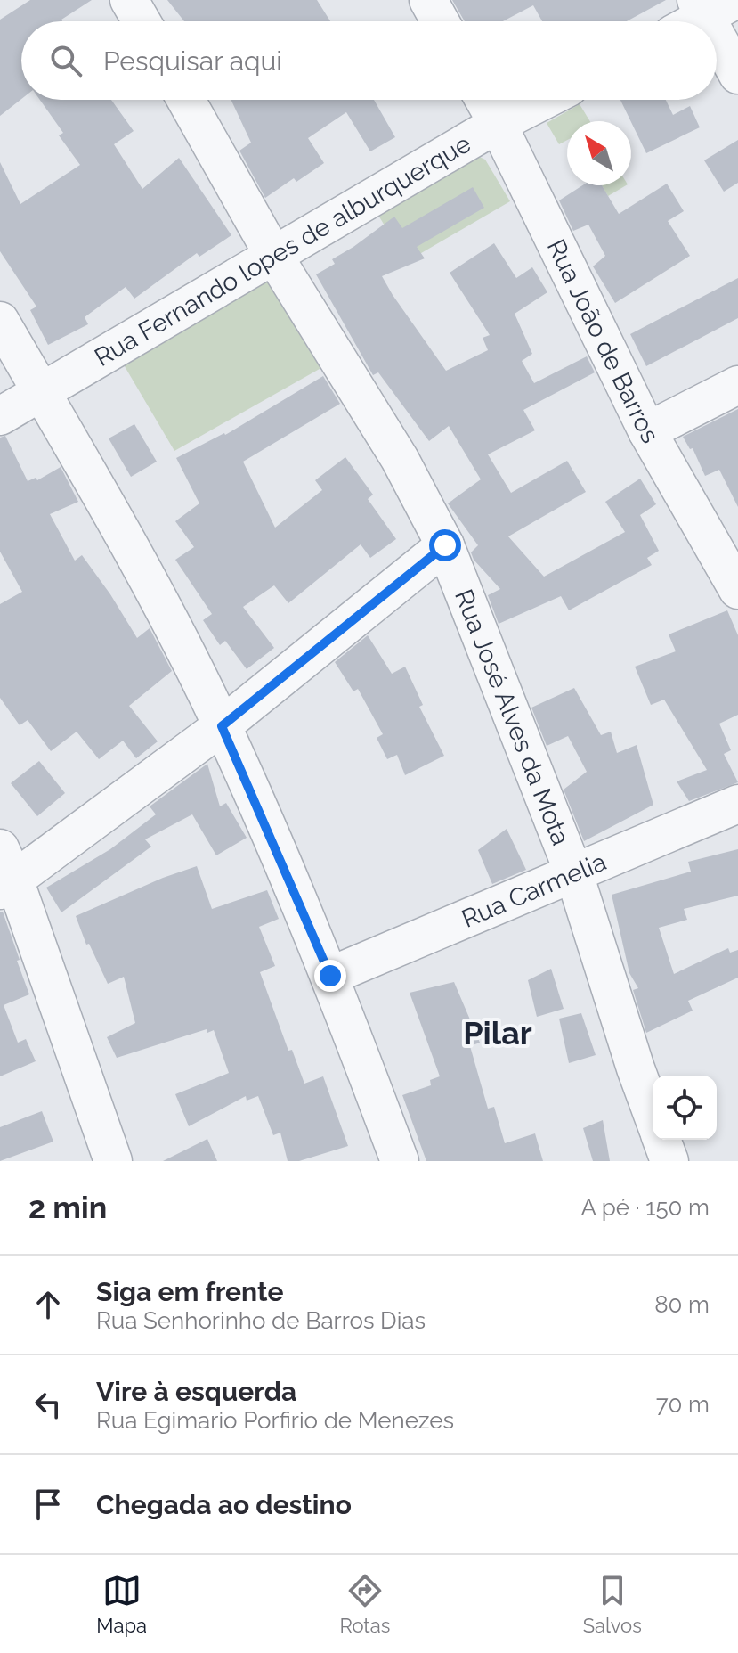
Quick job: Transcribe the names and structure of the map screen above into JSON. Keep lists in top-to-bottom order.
{
  "streets": {
    "street": [
      "Rua Fernando lopes de alburquerque",
      "Rua João de Barros",
      "Rua José Alves da Mota",
      "Rua Carmelia"
    ]
  },
  "crossings": [
    ["Rua Fernando lopes de alburquerque", "Rua João de Barros"],
    ["Rua Fernando lopes de alburquerque", "Rua José Alves da Mota"],
    ["Rua José Alves da Mota", "Rua Carmelia"]
  ],
  "districts": ["Pilar"],
  "north": "top left",
  "page": {
    "search": "Pesquisar aqui",
    "heading": ["2 min", "A pé · 150 m"],
    "list": [
      ["Siga em frente", "Rua Senhorinho de Barros Dias", "80 m"],
      ["Vire à esquerda", "Rua Egimario Porfirio de Menezes", "70 m"],
      "Chegada ao destino"
    ],
    "nav": ["Mapa", "Rotas", "Salvos"]
  }
}
